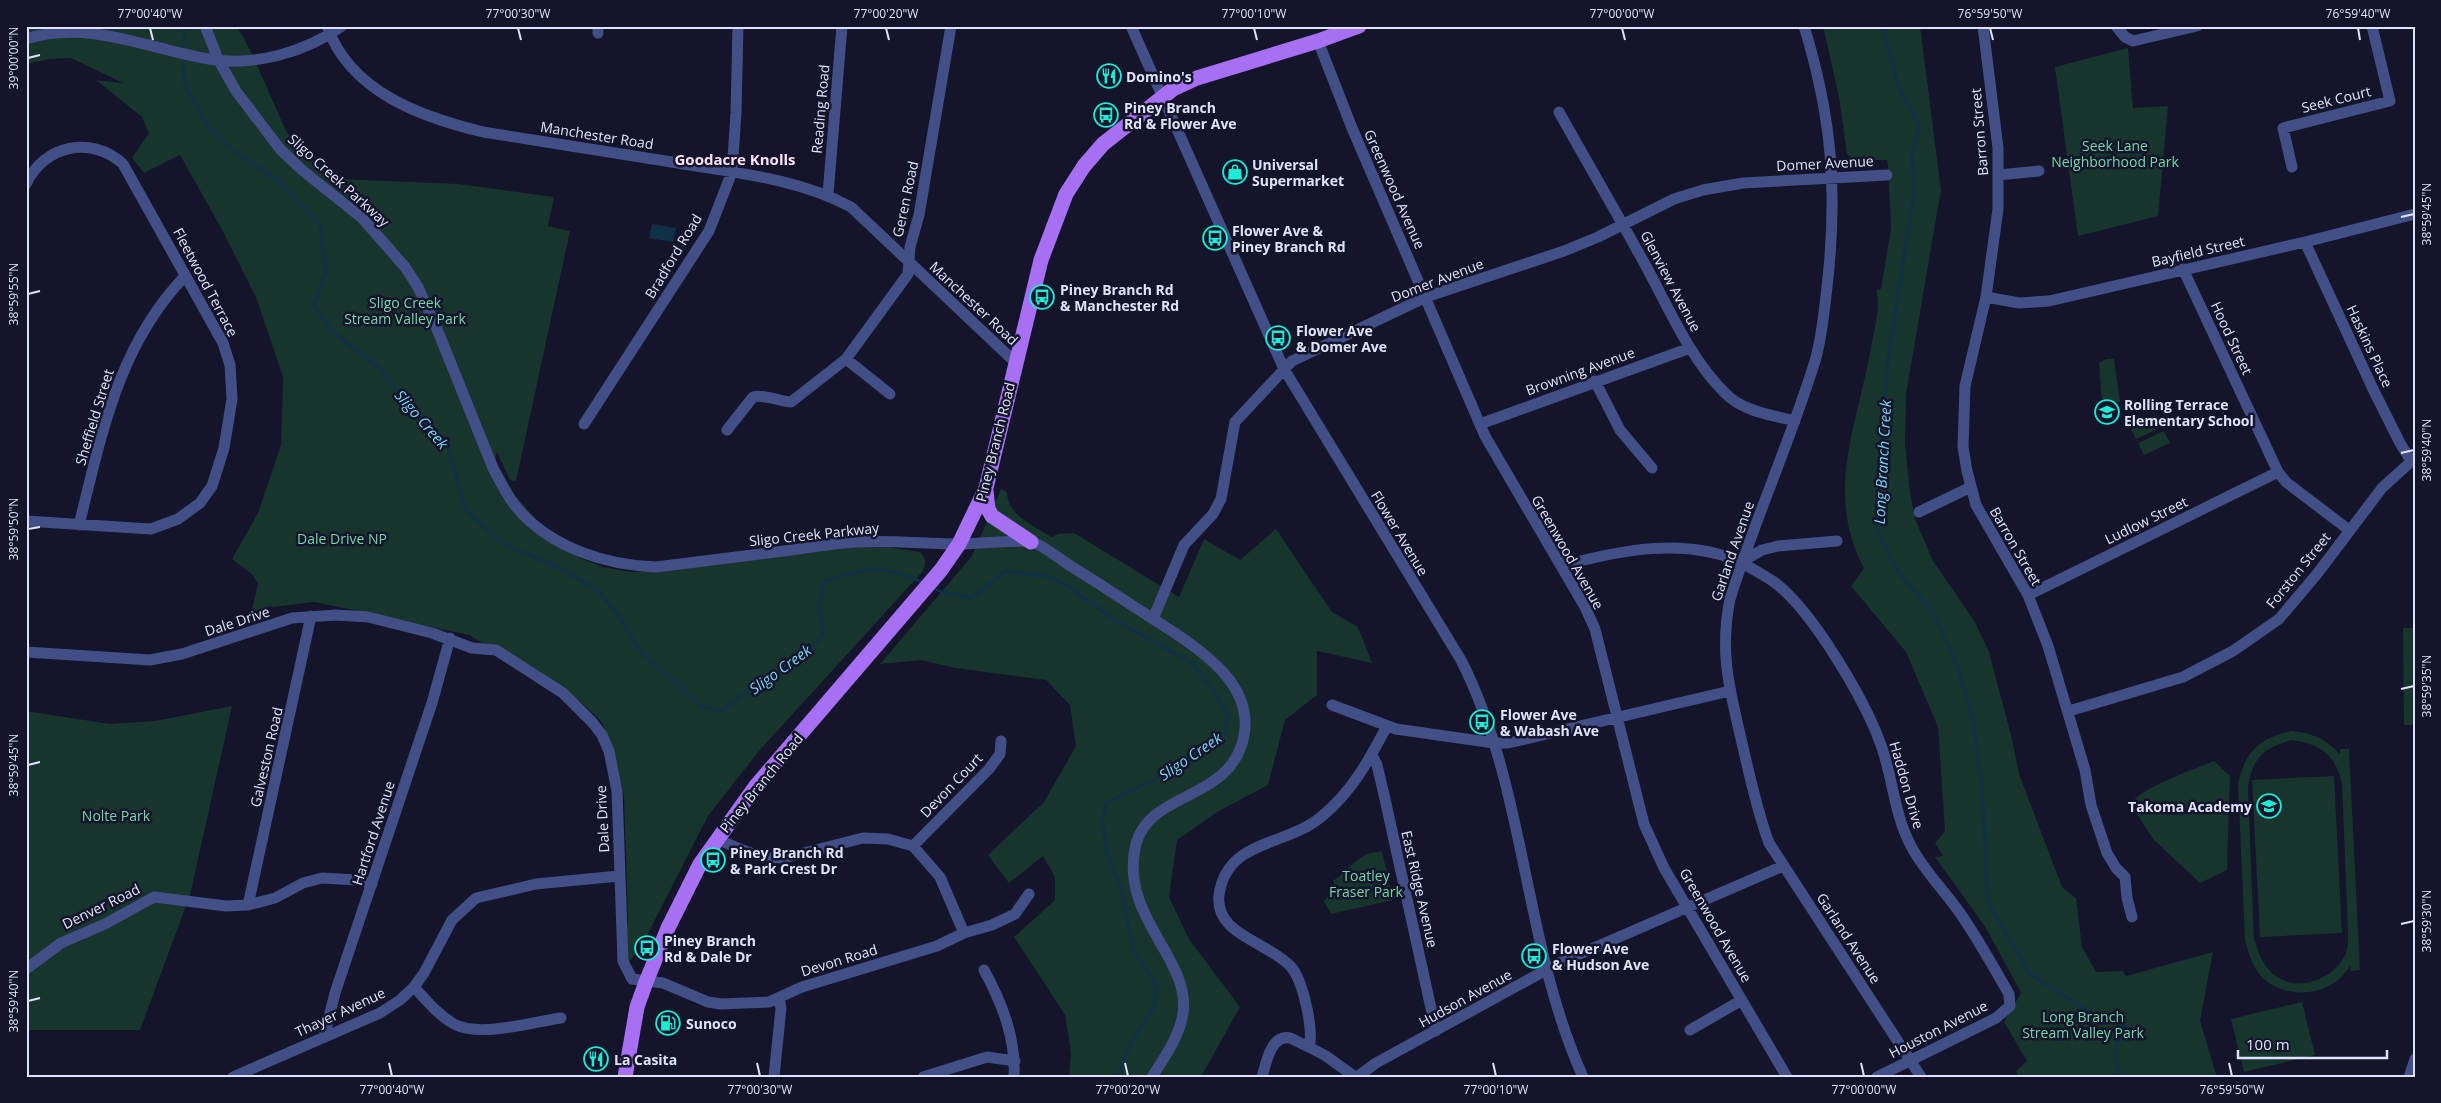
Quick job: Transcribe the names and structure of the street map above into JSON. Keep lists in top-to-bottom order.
{
  "streets": {
    "main road": ["Piney Branch Road"],
    "street": [
      "Seek Court",
      "Reading Road",
      "Barron Street",
      "Manchester Road",
      "Domer Avenue",
      "Sligo Creek Parkway",
      "Greenwood Avenue",
      "Geren Road",
      "Bayfield Street",
      "Bradford Road",
      "Glenview Avenue",
      "Fleetwood Terrace",
      "Hood Street",
      "Haskins Place",
      "Browning Avenue",
      "Sheffield Street",
      "Ludlow Street",
      "Flower Avenue",
      "Garland Avenue",
      "Forston Street",
      "Dale Drive",
      "Galveston Road",
      "Devon Court",
      "Haddon Drive",
      "Hartford Avenue",
      "East Ridge Avenue",
      "Denver Road",
      "Devon Road",
      "Hudson Avenue",
      "Thayer Avenue",
      "Houston Avenue"
    ]
  },
  "crossings": [
    ["Reading Road", "Manchester Road"],
    ["Barron Street", "Bayfield Street"],
    ["Barron Street", "Ludlow Street"],
    ["Barron Street", "Forston Street"],
    ["Manchester Road", "Geren Road"],
    ["Manchester Road", "Bradford Road"],
    ["Manchester Road", "Piney Branch Road"],
    ["Domer Avenue", "Greenwood Avenue"],
    ["Domer Avenue", "Glenview Avenue"],
    ["Domer Avenue", "Flower Avenue"],
    ["Domer Avenue", "Garland Avenue"],
    ["Sligo Creek Parkway", "Piney Branch Road"],
    ["Greenwood Avenue", "Browning Avenue"],
    ["Greenwood Avenue", "Piney Branch Road"],
    ["Greenwood Avenue", "Haddon Drive"],
    ["Greenwood Avenue", "Hudson Avenue"],
    ["Bayfield Street", "Hood Street"],
    ["Bayfield Street", "Haskins Place"],
    ["Glenview Avenue", "Browning Avenue"],
    ["Glenview Avenue", "Garland Avenue"],
    ["Fleetwood Terrace", "Sheffield Street"],
    ["Hood Street", "Ludlow Street"],
    ["Hood Street", "Forston Street"],
    ["Haskins Place", "Forston Street"],
    ["Piney Branch Road", "Flower Avenue"],
    ["Piney Branch Road", "Dale Drive"],
    ["Piney Branch Road", "Devon Road"],
    ["Flower Avenue", "Hudson Avenue"],
    ["Garland Avenue", "Haddon Drive"],
    ["Garland Avenue", "Hudson Avenue"],
    ["Garland Avenue", "Houston Avenue"],
    ["Dale Drive", "Galveston Road"],
    ["Dale Drive", "Hartford Avenue"],
    ["Dale Drive", "Devon Road"],
    ["Dale Drive", "Thayer Avenue"],
    ["Galveston Road", "Denver Road"],
    ["Haddon Drive", "Houston Avenue"],
    ["Hartford Avenue", "Denver Road"],
    ["Hartford Avenue", "Thayer Avenue"],
    ["East Ridge Avenue", "Hudson Avenue"]
  ],
  "districts": ["Goodacre Knolls"],
  "water": ["Sligo Creek", "Long Branch Creek"],
  "parks": [
    "Seek Lane Neighborhood Park",
    "Sligo Creek Stream Valley Park",
    "Dale Drive NP",
    "Nolte Park",
    "Toatley Fraser Park",
    "Long Branch Stream Valley Park"
  ],
  "places": {
    "restaurant": ["Domino's", "La Casita"],
    "bus stop": [
      "Piney Branch Rd & Flower Ave",
      "Flower Ave & Piney Branch Rd",
      "Piney Branch Rd & Manchester Rd",
      "Flower Ave & Domer Ave",
      "Flower Ave & Wabash Ave",
      "Piney Branch Rd & Park Crest Dr",
      "Piney Branch Rd & Dale Dr",
      "Flower Ave & Hudson Ave"
    ],
    "shop": ["Universal Supermarket"],
    "school or university": ["Rolling Terrace Elementary School", "Takoma Academy"],
    "fuel station": ["Sunoco"]
  },
  "scale_bar": "100 m",
  "coordinates": [
    "77°00'40\"W",
    "77°00'30\"W",
    "77°00'20\"W",
    "77°00'10\"W",
    "77°00'00\"W",
    "76°59'50\"W",
    "76°59'40\"W",
    "39°00'00\"N",
    "38°59'45\"N",
    "38°59'55\"N",
    "38°59'40\"N",
    "38°59'50\"N",
    "38°59'35\"N",
    "38°59'30\"N"
  ]
}
